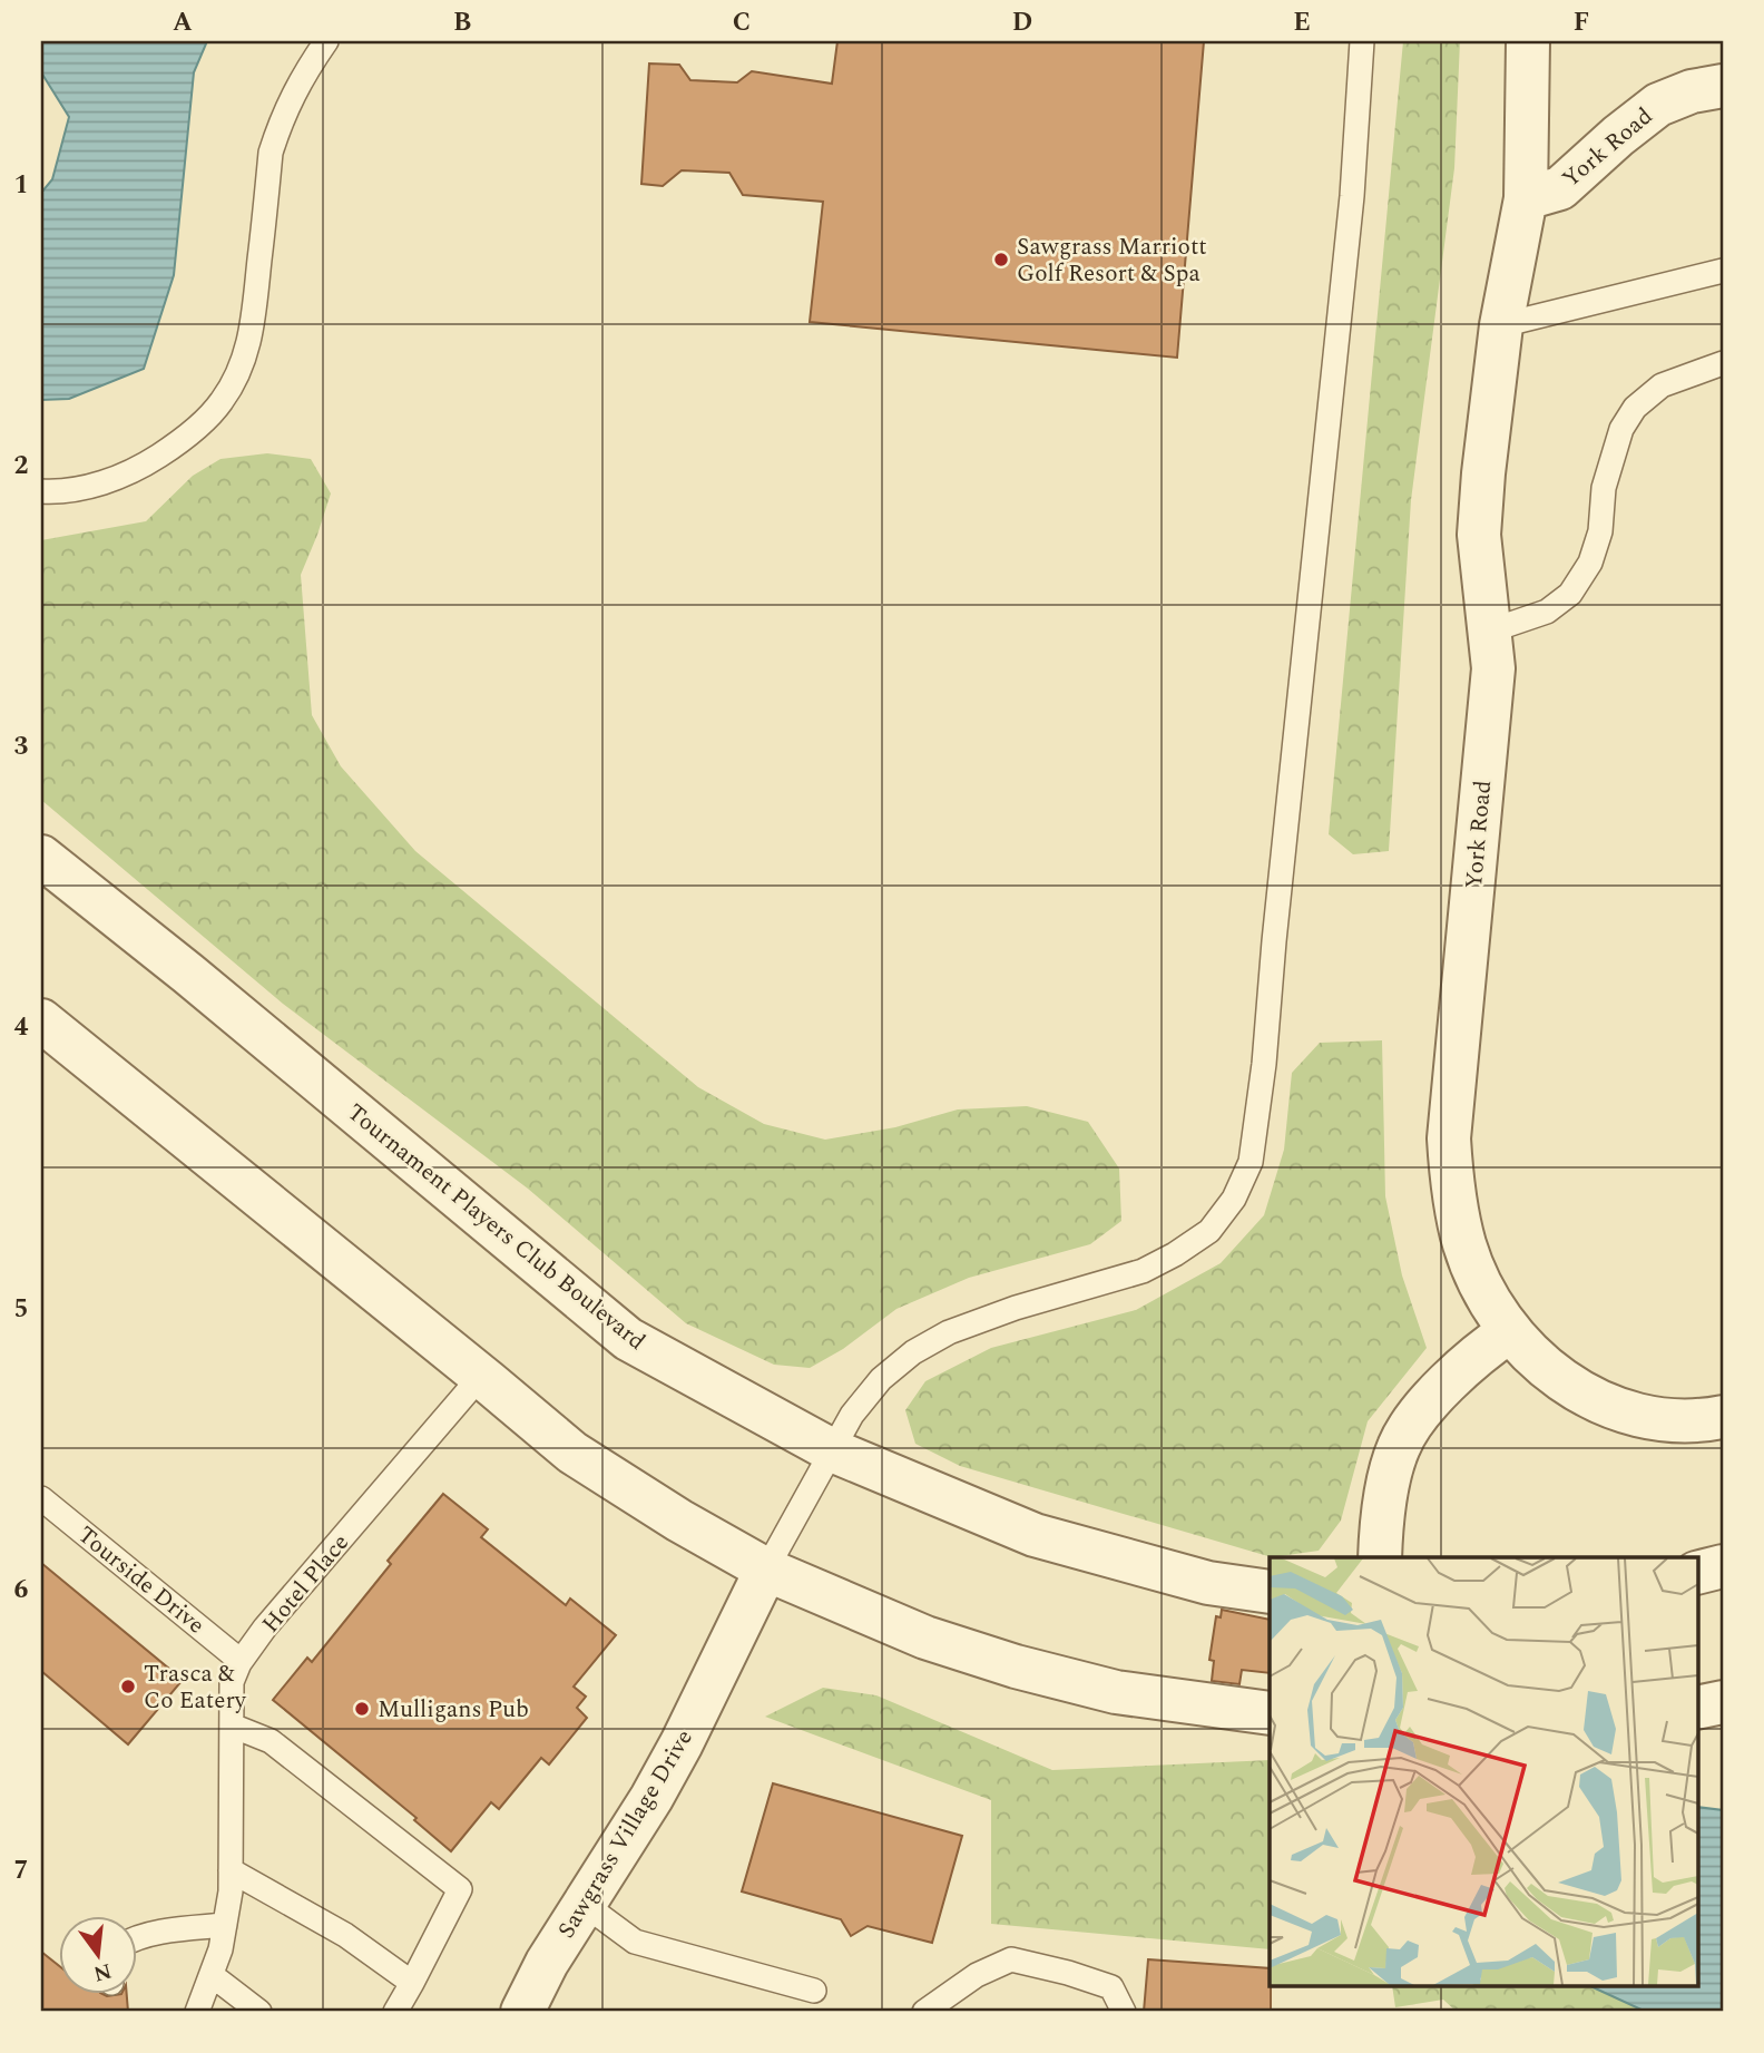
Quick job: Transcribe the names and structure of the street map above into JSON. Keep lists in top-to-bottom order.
{
  "streets": {
    "street": ["York Road", "Tournament Players Club Boulevard", "Sawgrass Village Drive"],
    "lane": ["Tourside Drive", "Hotel Place"]
  },
  "crossings": [
    ["Tourside Drive", "Hotel Place"]
  ],
  "places": ["Sawgrass Marriott Golf Resort & Spa", "Trasca & Co Eatery", "Mulligans Pub"],
  "north": "bottom",
  "grid": {
    "columns": [
      "A",
      "B",
      "C",
      "D",
      "E",
      "F"
    ],
    "rows": [
      "1",
      "2",
      "3",
      "4",
      "5",
      "6",
      "7"
    ]
  }
}
